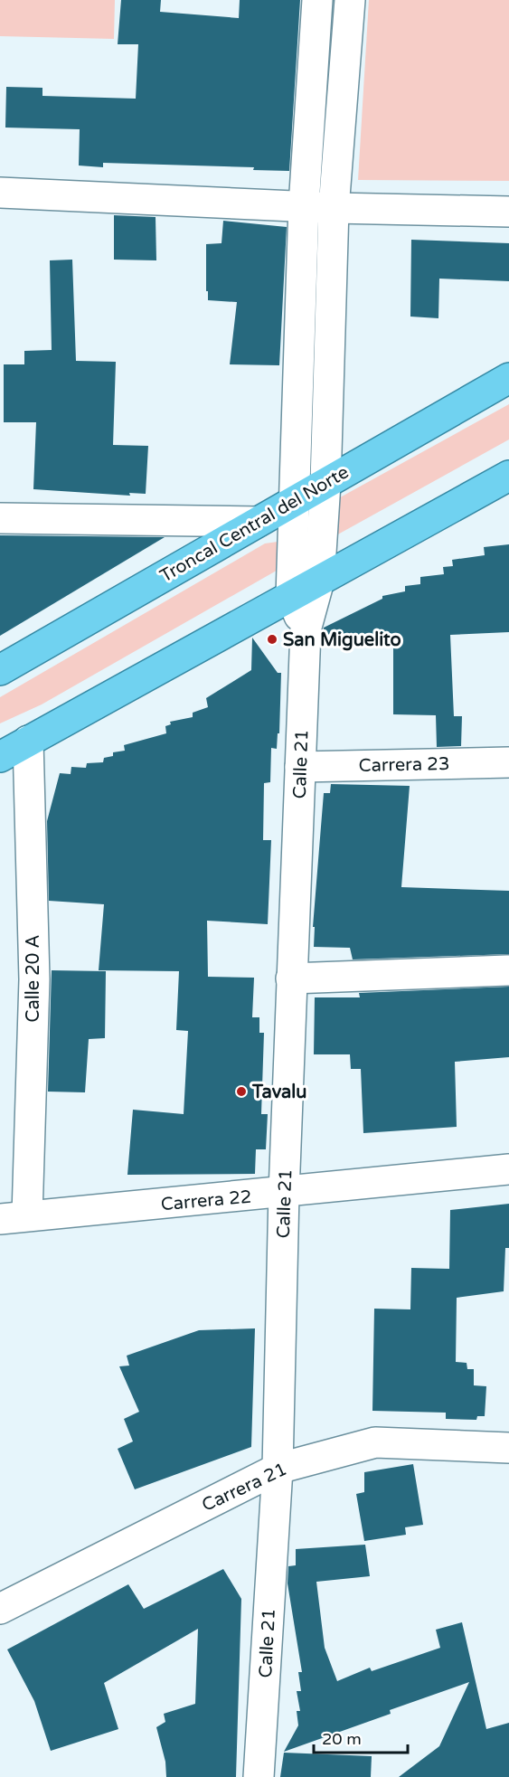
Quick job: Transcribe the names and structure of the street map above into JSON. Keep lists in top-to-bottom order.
{
  "streets": {
    "highway": ["Troncal Central del Norte"],
    "street": [
      "Calle 21",
      "Carrera 23",
      "Calle 20 A",
      "Carrera 22",
      "Carrera 21"
    ]
  },
  "crossings": [
    ["Calle 21", "Carrera 23"],
    ["Calle 21", "Carrera 22"],
    ["Calle 21", "Carrera 21"],
    ["Calle 20 A", "Carrera 22"]
  ],
  "places": ["San Miguelito", "Tavalu"],
  "scale_bar": "20 m"
}
